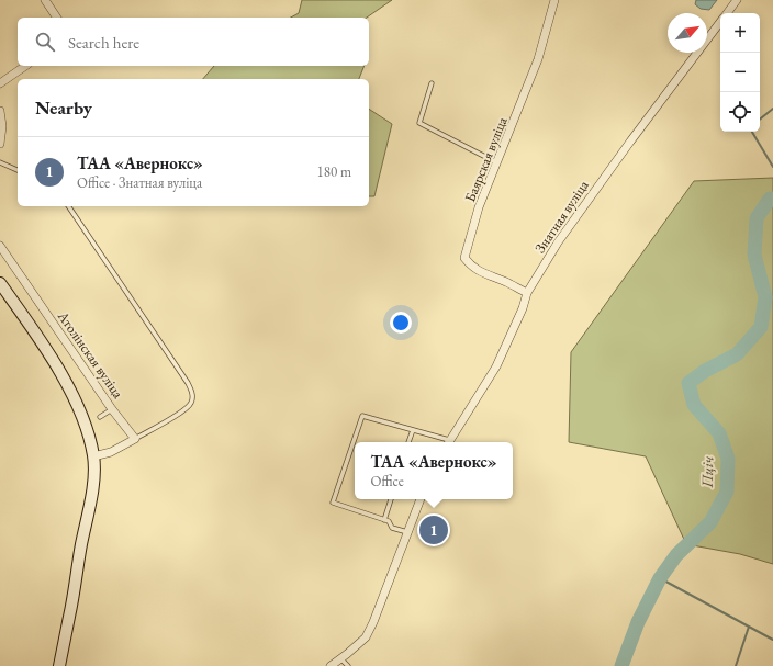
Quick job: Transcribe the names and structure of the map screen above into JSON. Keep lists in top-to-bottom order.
{
  "streets": {
    "street": ["Баярская вуліца", "Знатная вуліца", "Атолінская вуліца"]
  },
  "crossings": [
    ["Баярская вуліца", "Знатная вуліца"]
  ],
  "water": ["Пціч"],
  "north": "top right",
  "page": {
    "map_buttons": ["+", "−"],
    "search": "Search here",
    "heading": "Nearby",
    "list": [
      {
        "mark": "1",
        "name": "ТАА «Авернокс»",
        "note": "Office · Знатная вуліца",
        "value": "180 m"
      }
    ],
    "popup": ["ТАА «Авернокс»", "Office"],
    "pins": "1"
  }
}
